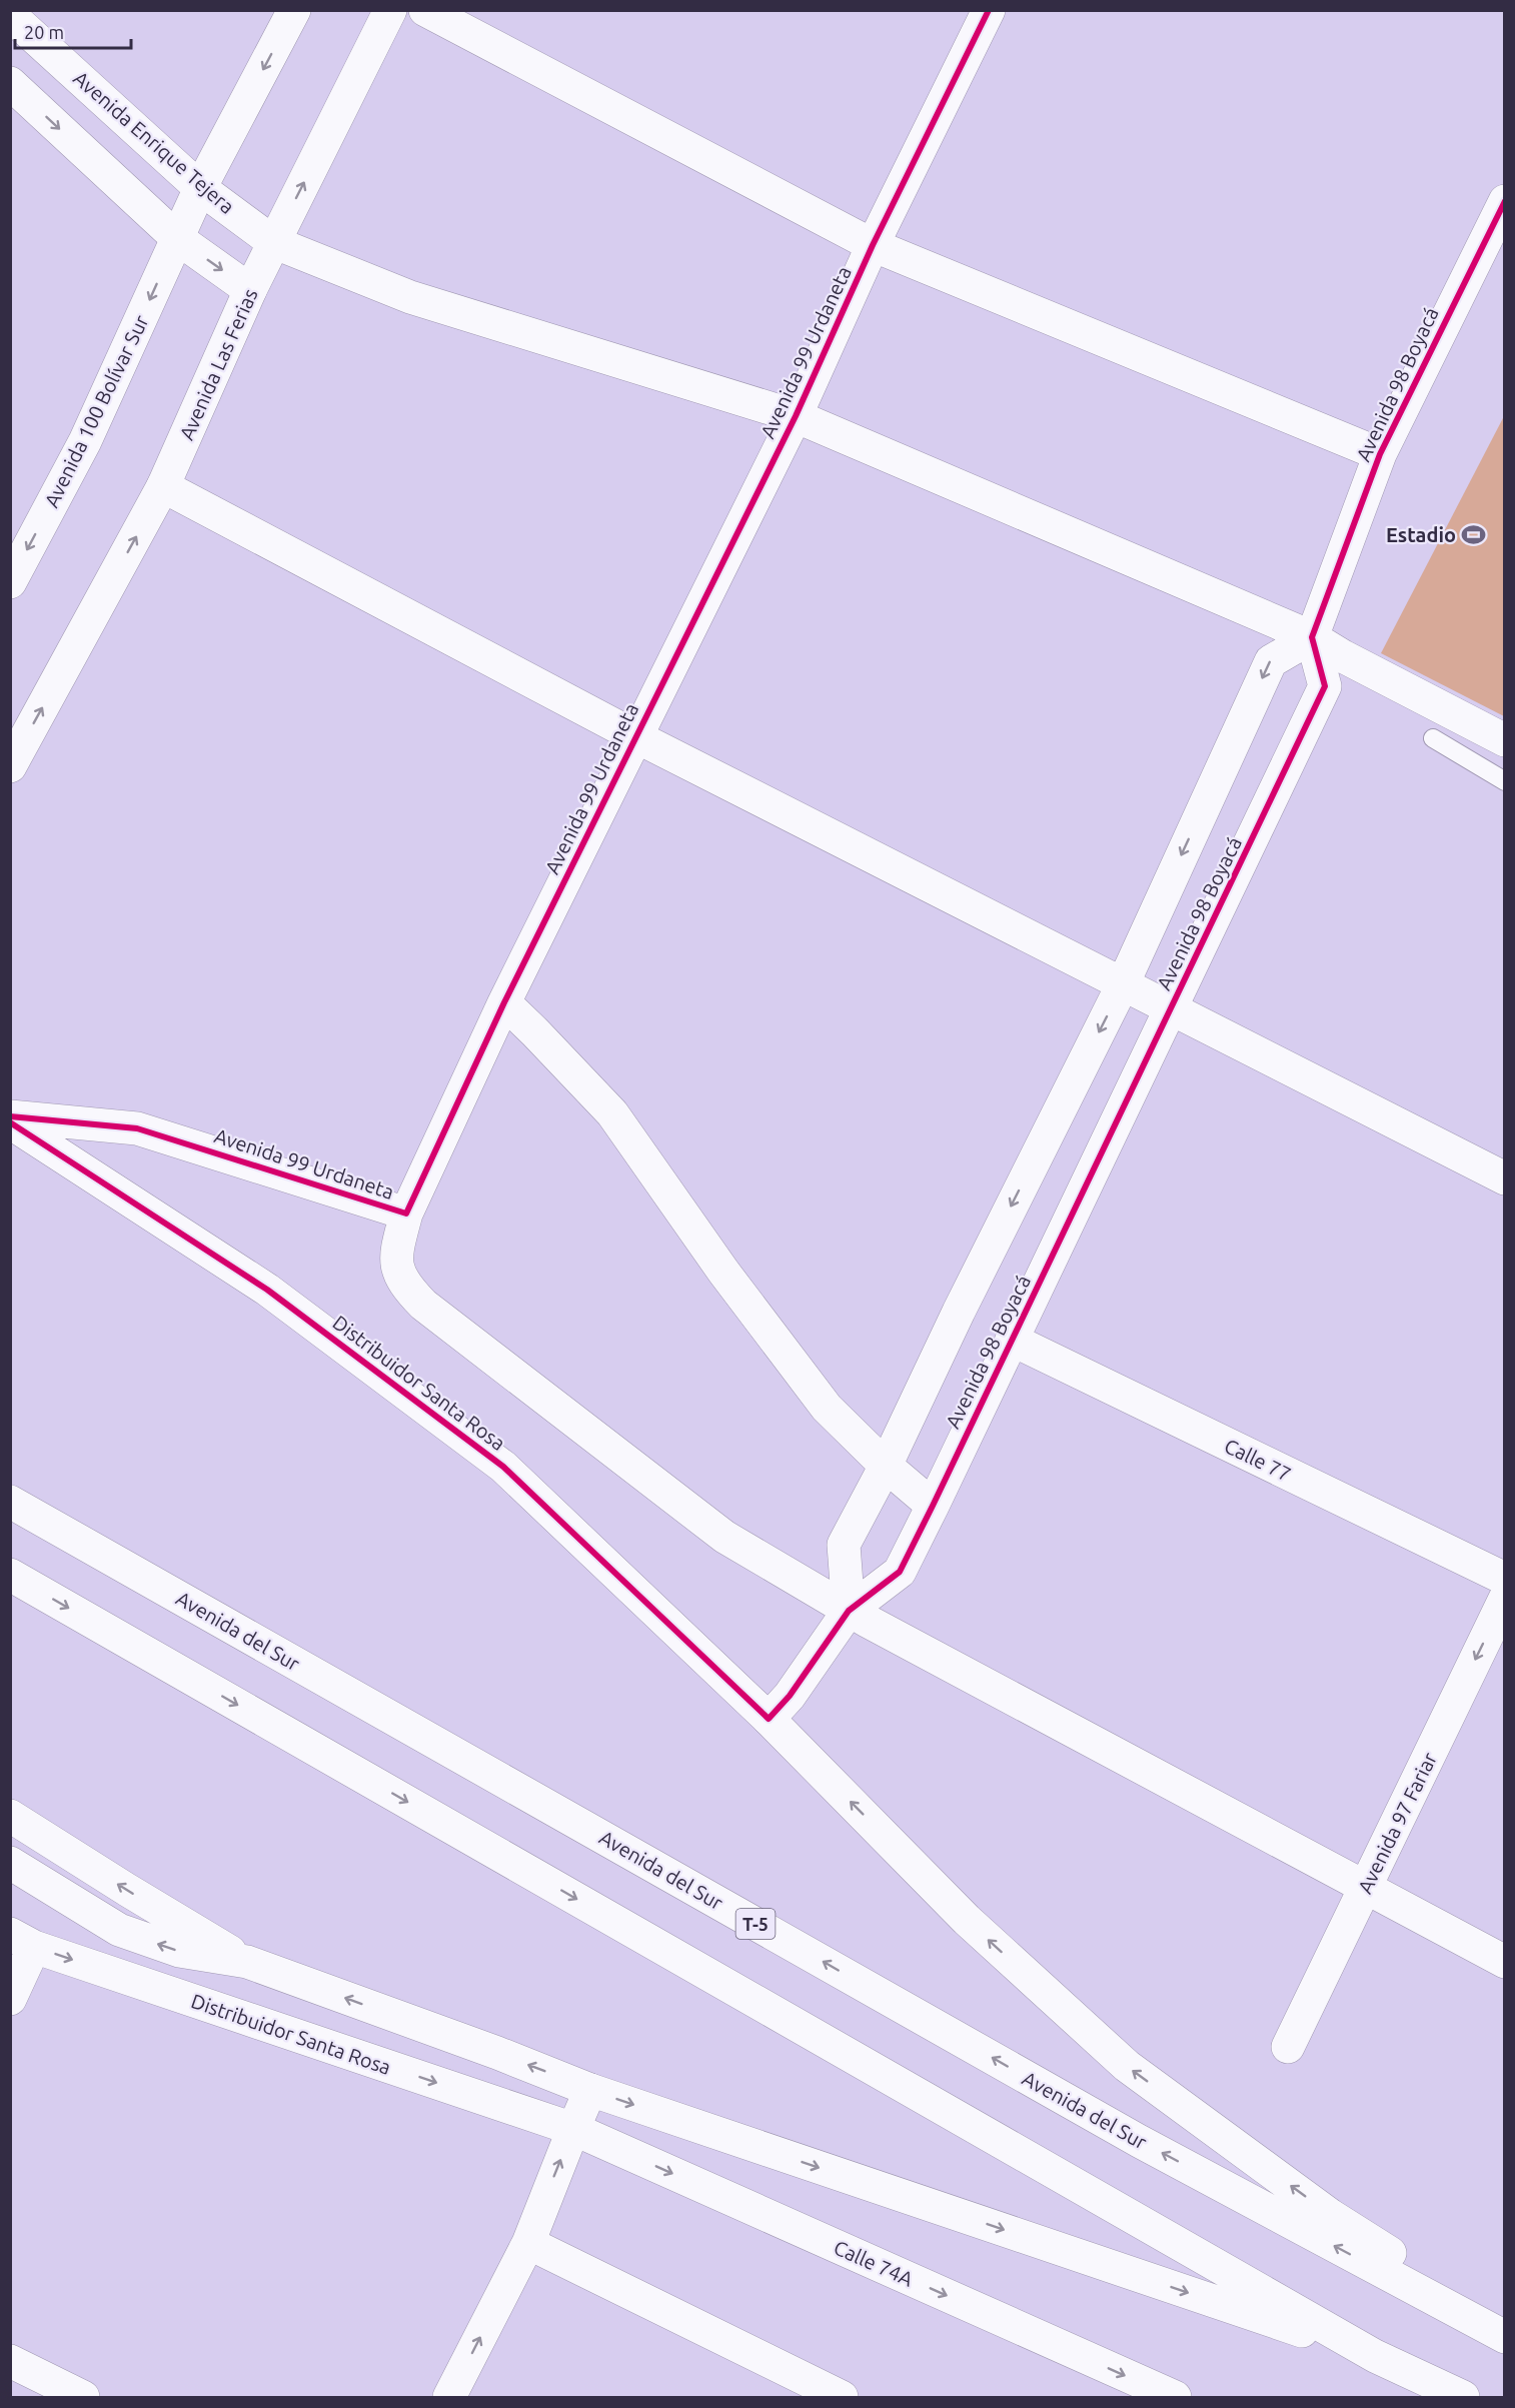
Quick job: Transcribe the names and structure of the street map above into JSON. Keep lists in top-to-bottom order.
{
  "streets": {
    "main road": [
      "Avenida Enrique Tejera",
      "Avenida 99 Urdaneta",
      "Avenida Las Ferias",
      "Avenida 98 Boyacá",
      "Avenida 100 Bolívar Sur",
      "Distribuidor Santa Rosa",
      "Calle 77",
      "Avenida del Sur",
      "Avenida 97 Fariar",
      "T-5",
      "Calle 74A"
    ]
  },
  "crossings": [
    ["Avenida Enrique Tejera", "Avenida 99 Urdaneta"],
    ["Avenida Enrique Tejera", "Avenida Las Ferias"],
    ["Avenida Enrique Tejera", "Avenida 98 Boyacá"],
    ["Avenida 98 Boyacá", "Calle 77"],
    ["Distribuidor Santa Rosa", "Calle 74A"]
  ],
  "one_way": ["Avenida 97 Fariar"],
  "places": {
    "sports": ["Estadio"]
  },
  "scale_bar": "20 m"
}
